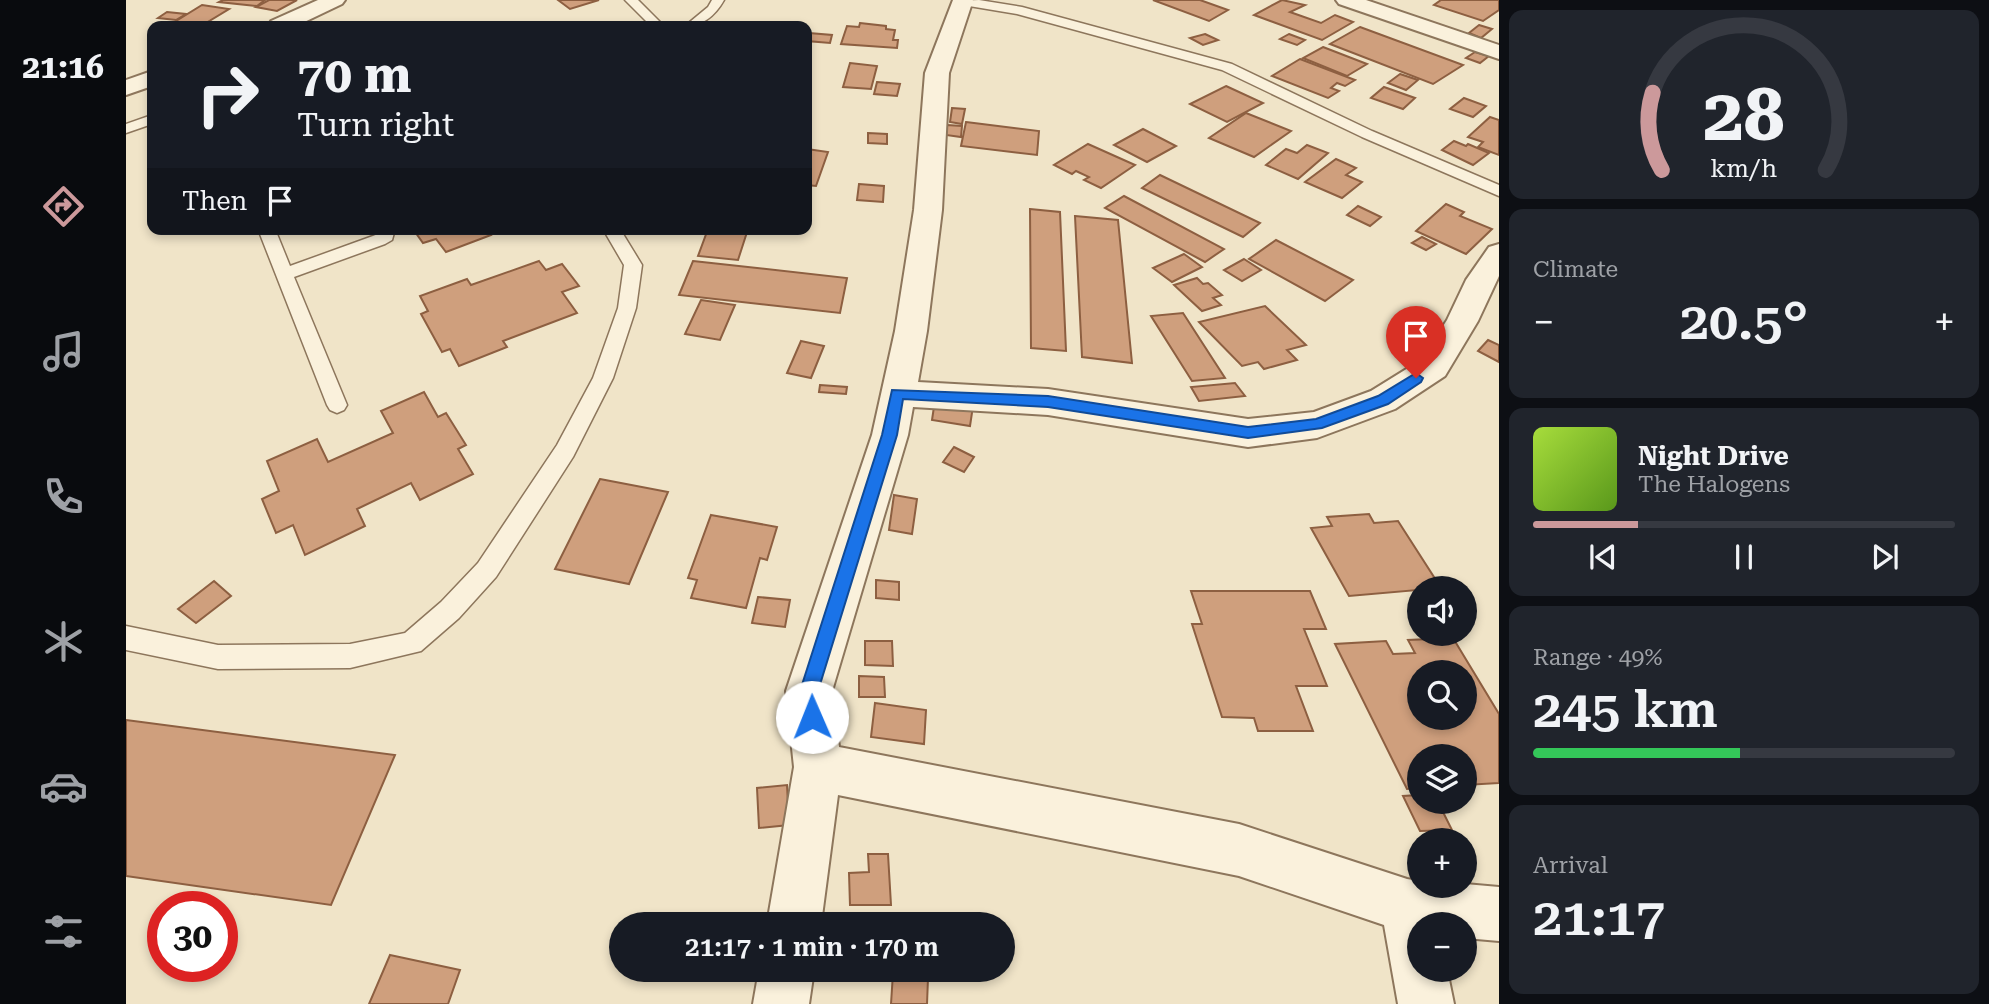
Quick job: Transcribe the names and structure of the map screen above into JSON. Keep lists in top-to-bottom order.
{
  "page": {
    "tabs": "21:16",
    "turn": ["70 m", "Turn right"],
    "then": "Then",
    "tile": [
      "Climate",
      ["Range · 49%", "245 km"],
      ["Arrival", "21:17"]
    ],
    "heat": ["−", "20.5°", "+"],
    "song": ["Night Drive", "The Halogens"],
    "map_buttons": ["+", "−"],
    "limit": "30",
    "trip": "21:17 · 1 min · 170 m",
    "gauge": ["28", "km/h"]
  }
}
